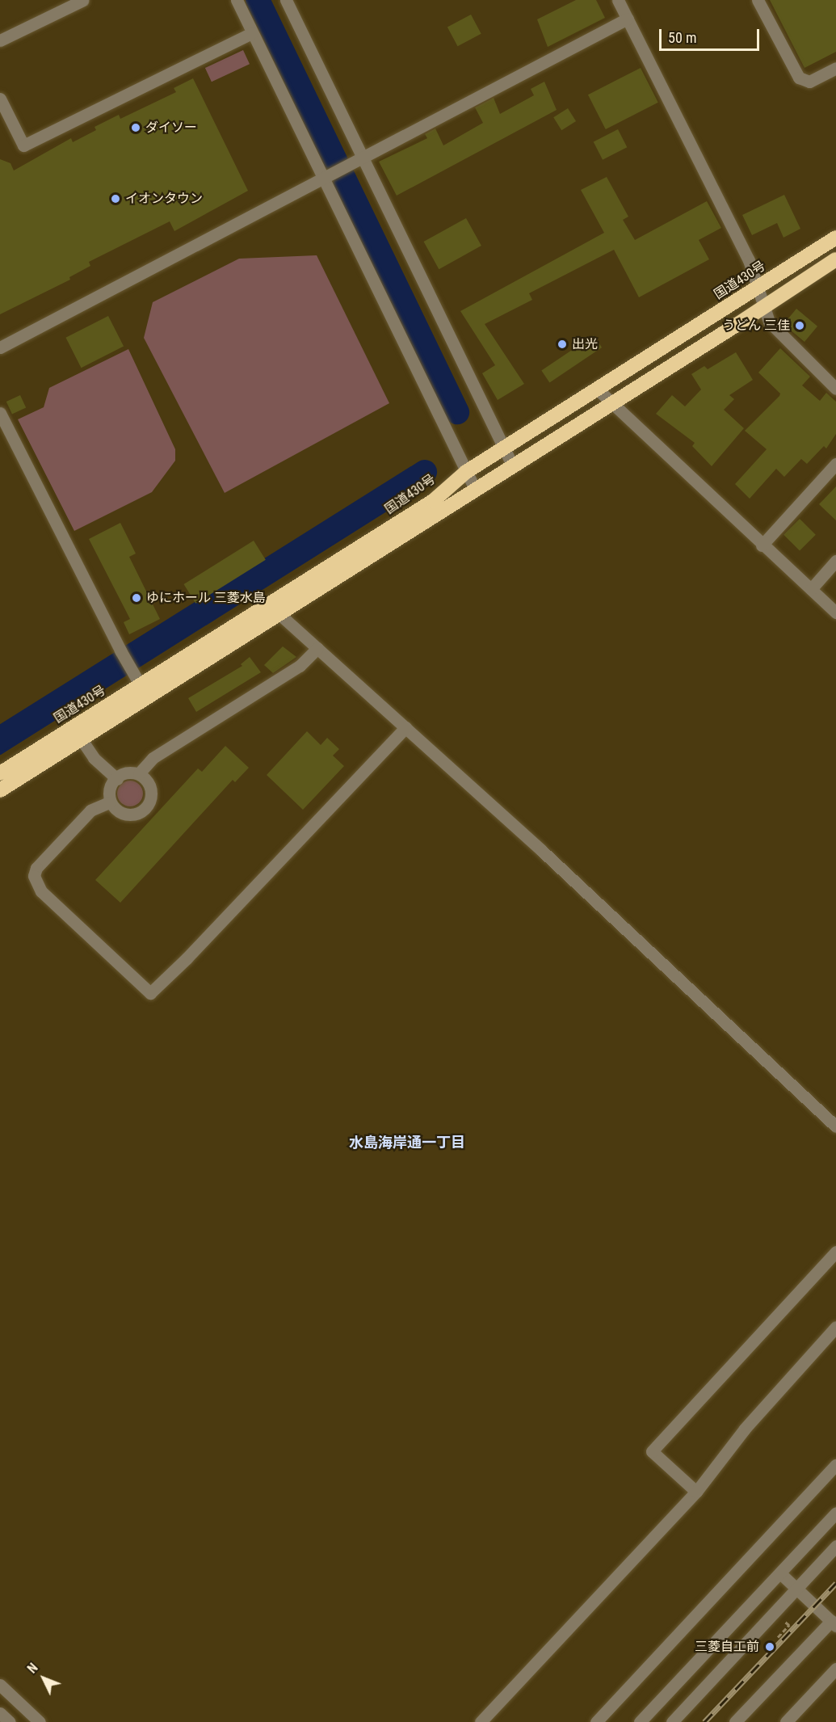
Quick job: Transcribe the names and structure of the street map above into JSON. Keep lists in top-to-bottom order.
{
  "streets": {
    "highway": ["国道430号"]
  },
  "districts": ["水島海岸通一丁目"],
  "places": [
    "ダイソー",
    "イオンタウン",
    "うどん 三佳",
    "出光",
    "ゆにホール 三菱水島",
    "三菱自工前"
  ],
  "scale_bar": "50 m",
  "north": "top left"
}
